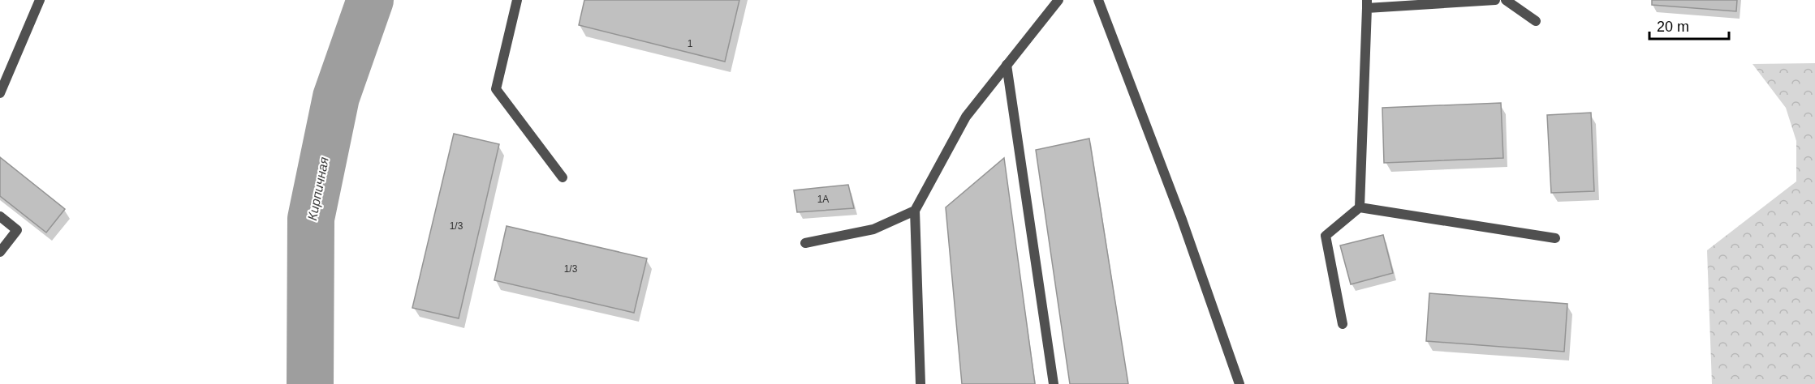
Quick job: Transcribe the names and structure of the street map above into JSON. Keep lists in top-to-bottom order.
{
  "water": ["Кирпичная"],
  "house_numbers": [
    "1",
    "1А",
    "1/3",
    "1/3"
  ],
  "scale_bar": "20 m"
}
